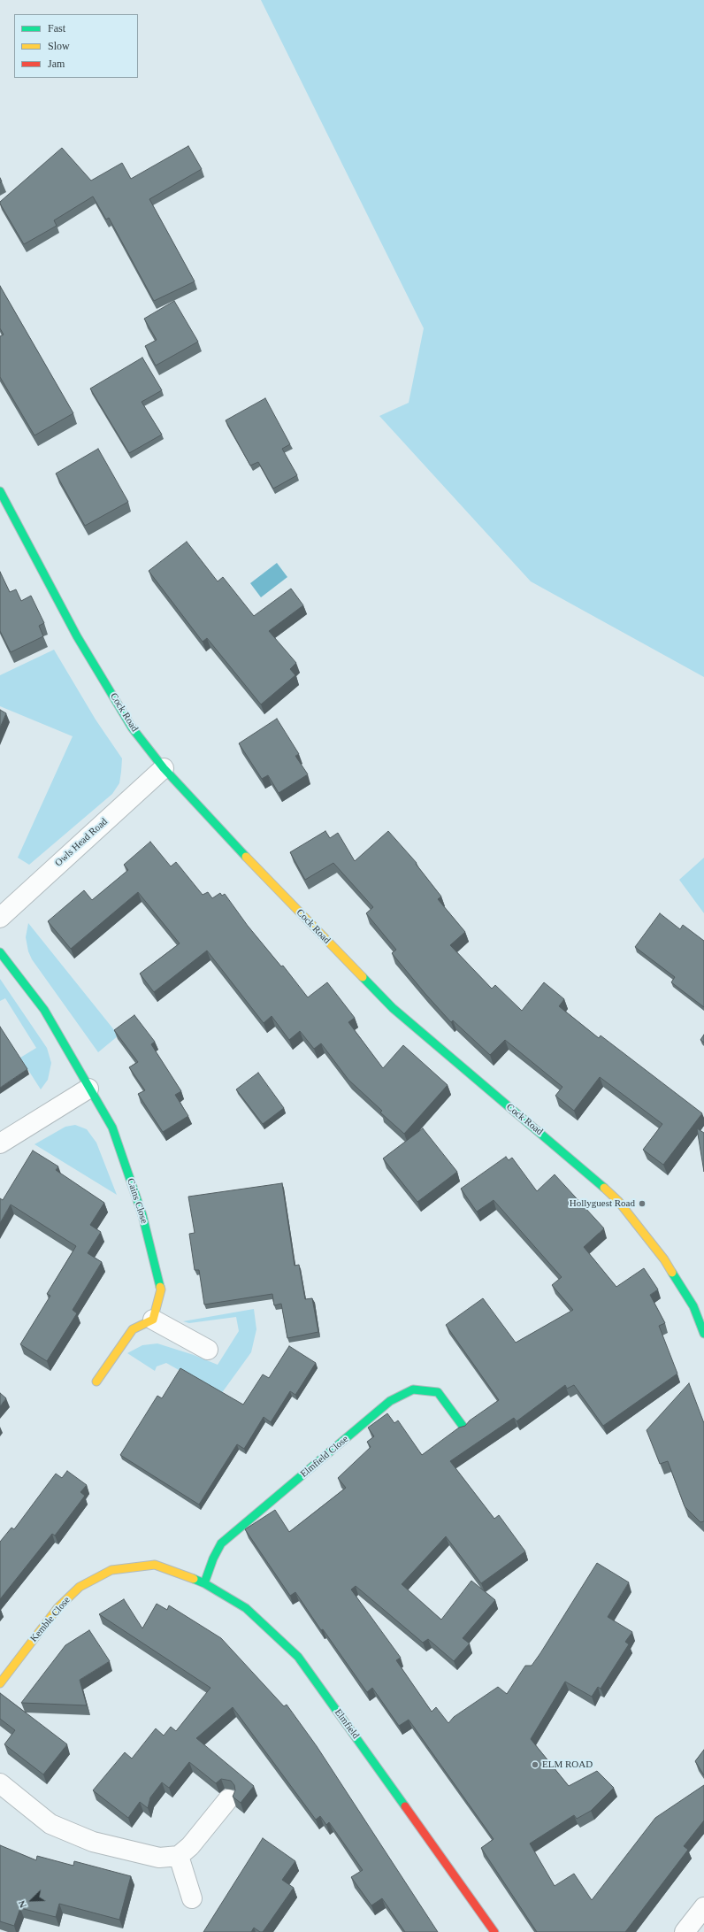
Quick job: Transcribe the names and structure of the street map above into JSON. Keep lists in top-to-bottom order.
{
  "streets": {
    "street": [
      "Cock Road",
      "Owls Head Road",
      "Cains Close",
      "Elmfield Close",
      "Kemble Close",
      "Elmfield"
    ]
  },
  "crossings": [
    ["Cock Road", "Owls Head Road"],
    ["Elmfield Close", "Elmfield"],
    ["Kemble Close", "Elmfield"]
  ],
  "places": ["Hollyguest Road", "ELM ROAD"],
  "legend": ["Fast", "Slow", "Jam"],
  "north": "bottom left"
}
